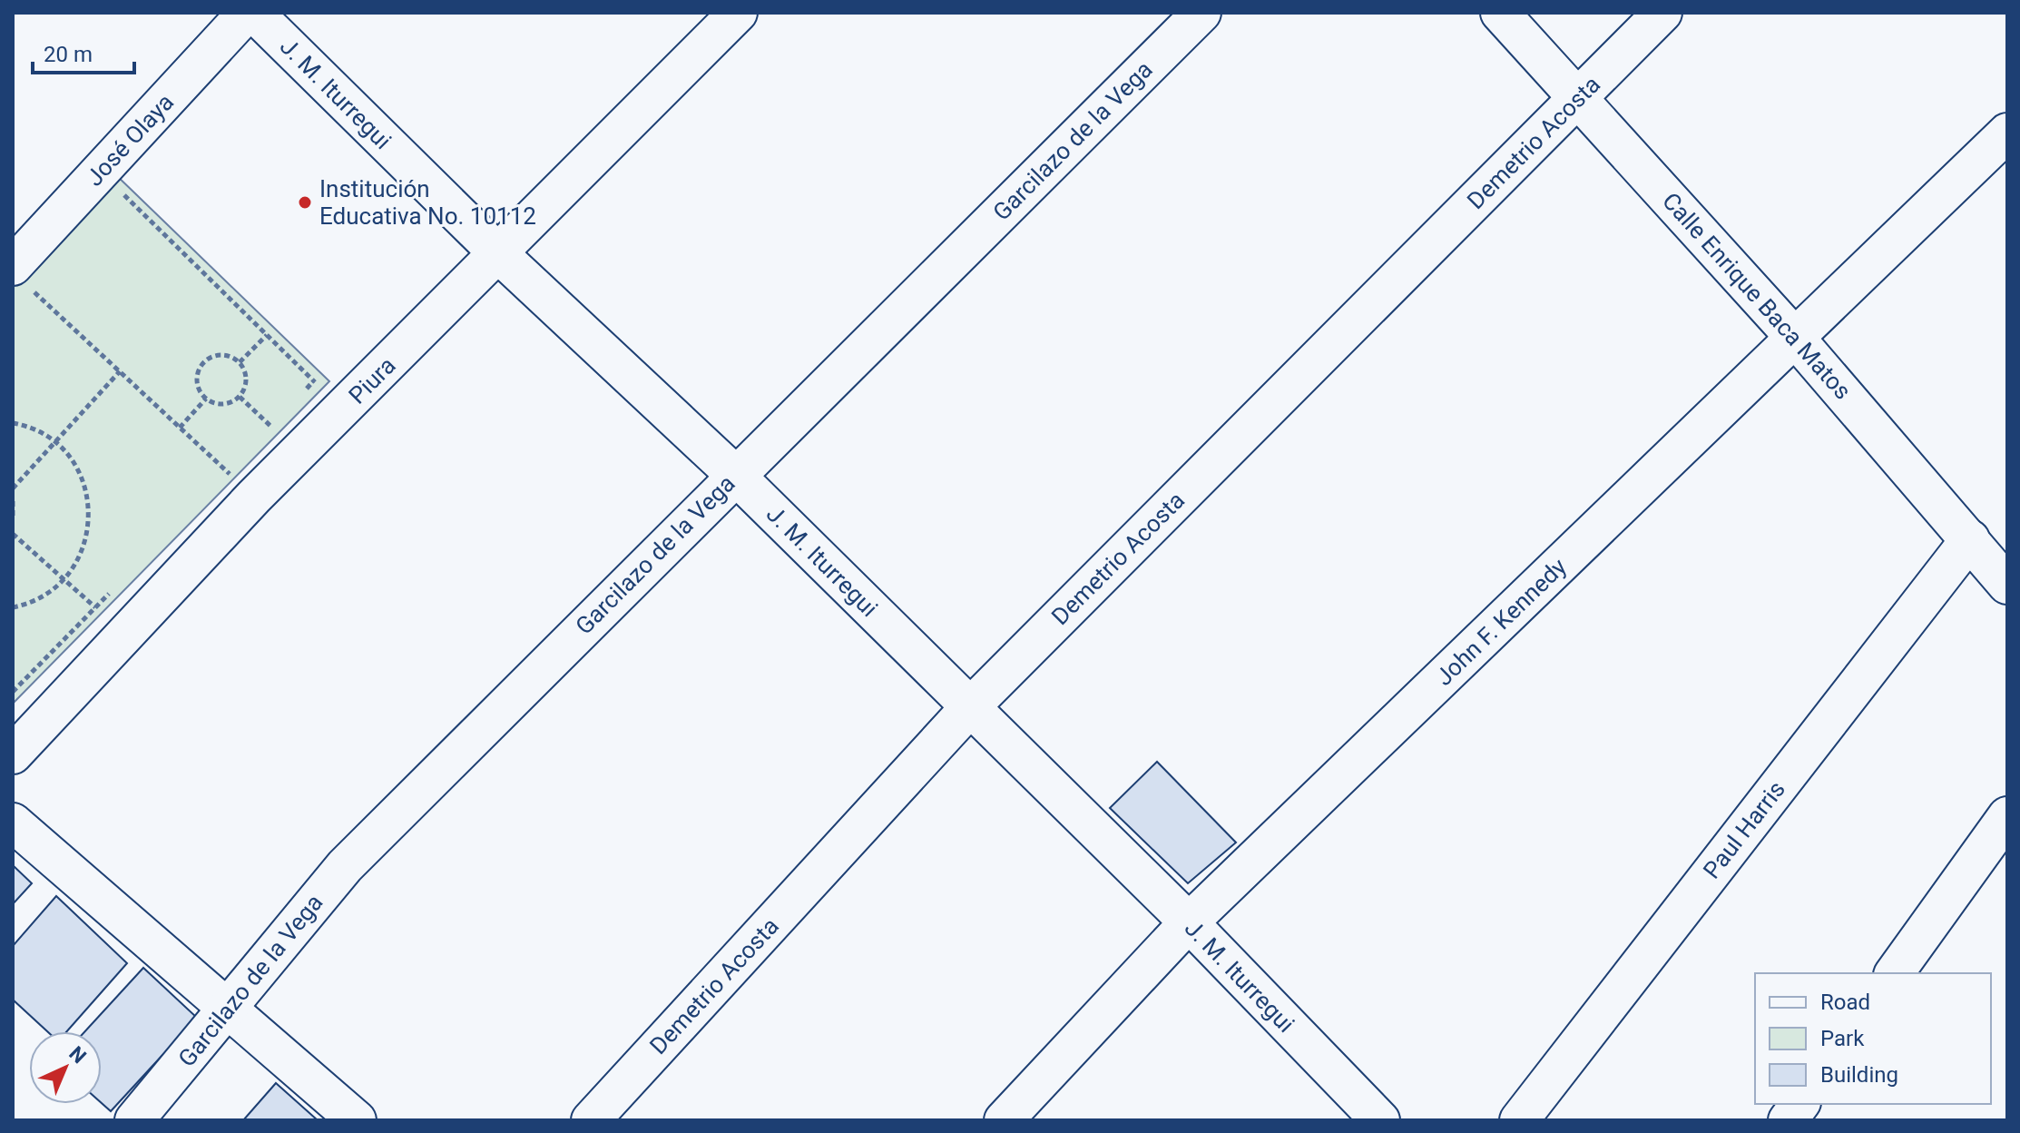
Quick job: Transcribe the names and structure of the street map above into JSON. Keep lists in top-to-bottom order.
{
  "streets": {
    "street": [
      "J. M. Iturregui",
      "José Olaya",
      "Garcilazo de la Vega",
      "Demetrio Acosta",
      "Calle Enrique Baca Matos",
      "Piura",
      "John F. Kennedy",
      "Paul Harris"
    ]
  },
  "crossings": [
    ["J. M. Iturregui", "Garcilazo de la Vega"],
    ["J. M. Iturregui", "Demetrio Acosta"],
    ["J. M. Iturregui", "Piura"],
    ["J. M. Iturregui", "John F. Kennedy"],
    ["Demetrio Acosta", "Calle Enrique Baca Matos"],
    ["Calle Enrique Baca Matos", "John F. Kennedy"],
    ["Calle Enrique Baca Matos", "Paul Harris"]
  ],
  "places": ["Institución Educativa No. 10112"],
  "legend": ["Road", "Park", "Building"],
  "scale_bar": "20 m",
  "north": "top right"
}
